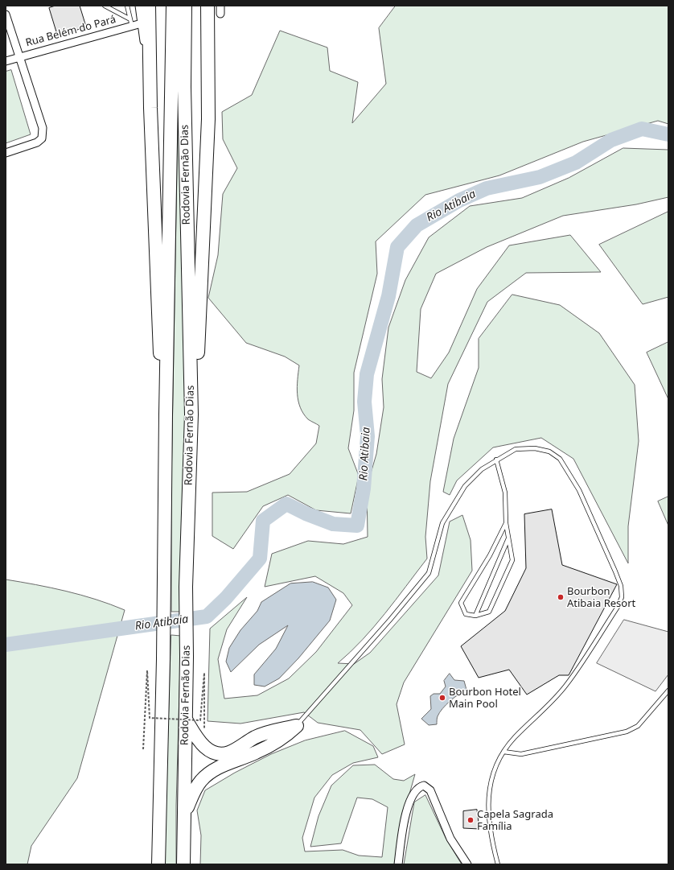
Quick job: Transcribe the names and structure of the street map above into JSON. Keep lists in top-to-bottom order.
{
  "streets": {
    "highway": ["Rodovia Fernão Dias"],
    "street": ["Rua Belém do Pará"]
  },
  "water": ["Rio Atibaia"],
  "places": ["Bourbon Atibaia Resort", "Bourbon Hotel Main Pool", "Capela Sagrada Família"]
}
